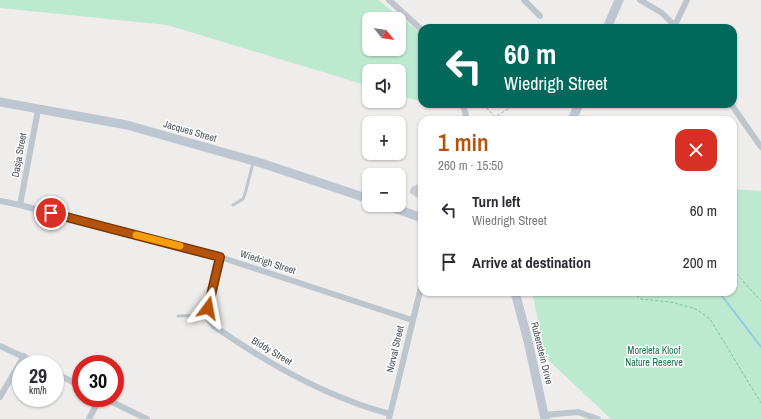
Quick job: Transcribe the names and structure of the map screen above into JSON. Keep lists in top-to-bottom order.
{
  "streets": {
    "street": [
      "Jacques Street",
      "Dasja Street",
      "Wiedrigh Street",
      "Norval Street",
      "Biddy Street",
      "Rubenstein Drive"
    ]
  },
  "crossings": [
    ["Jacques Street", "Dasja Street"],
    ["Dasja Street", "Wiedrigh Street"],
    ["Wiedrigh Street", "Norval Street"],
    ["Norval Street", "Biddy Street"]
  ],
  "parks": ["Moreleta Kloof Nature Reserve"],
  "north": "bottom right",
  "page": {
    "map_buttons": ["+", "−"],
    "turn": ["60 m", "Wiedrigh Street"],
    "heading": ["1 min", "260 m · 15:50"],
    "list": [
      {
        "name": "Turn left",
        "note": "Wiedrigh Street",
        "value": "60 m"
      },
      {
        "name": "Arrive at destination",
        "value": "200 m"
      }
    ],
    "speed": "29 km/h",
    "limit": "30"
  }
}
